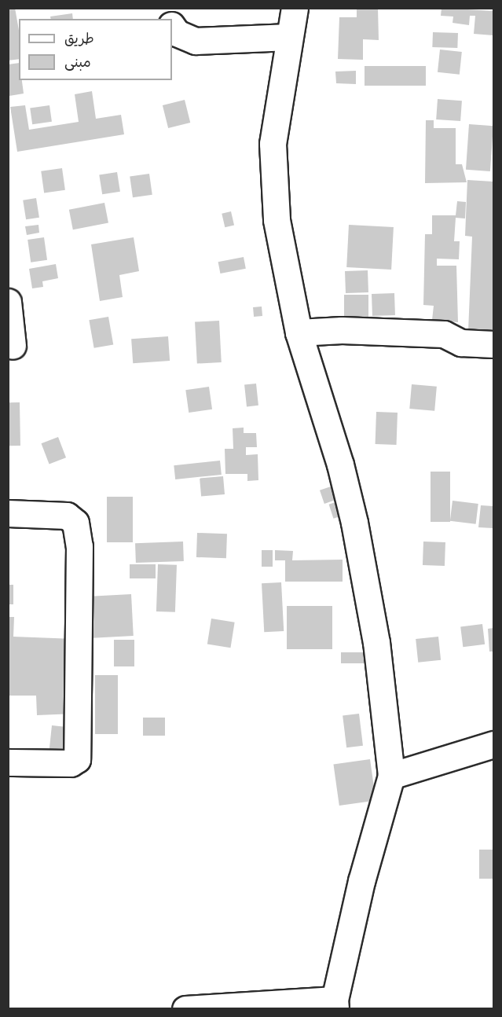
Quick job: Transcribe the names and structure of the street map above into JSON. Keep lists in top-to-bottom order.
{
  "legend": ["طريق", "مبنى"]
}
